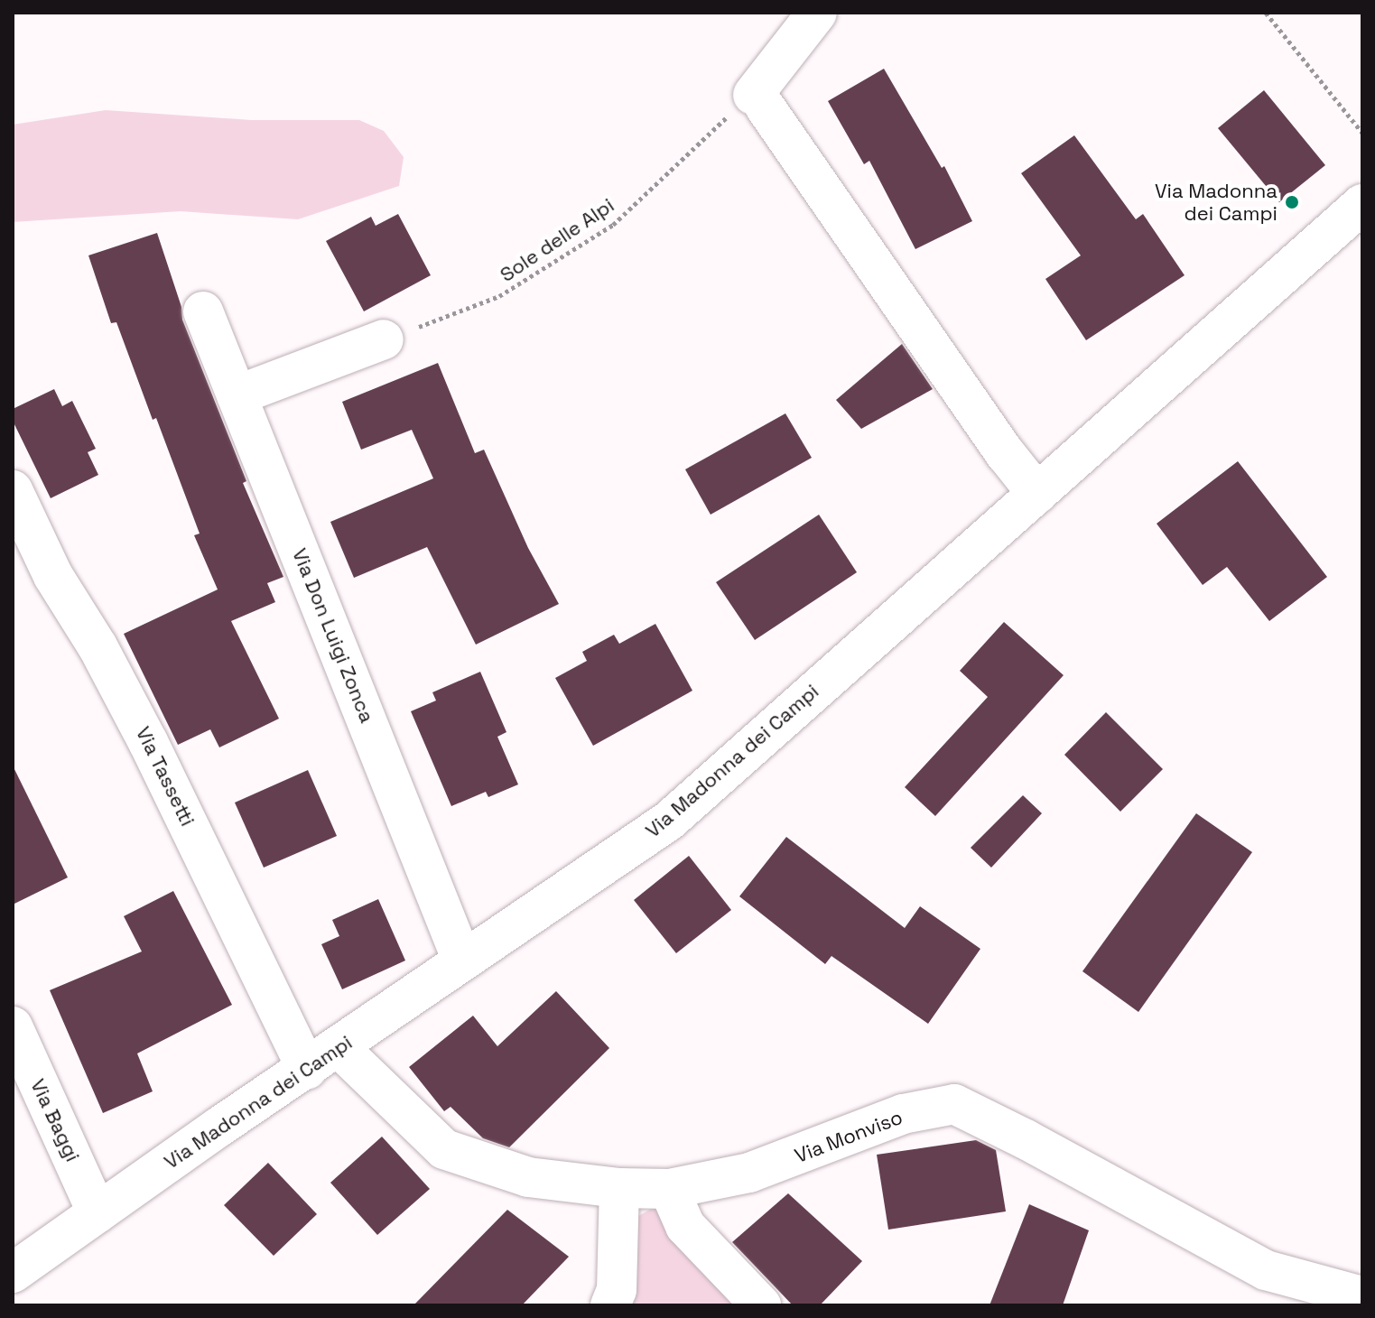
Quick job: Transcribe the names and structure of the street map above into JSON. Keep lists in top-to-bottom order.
{
  "streets": {
    "street": [
      "Via Don Luigi Zonca",
      "Via Madonna dei Campi",
      "Via Tassetti",
      "Via Baggi",
      "Via Monviso"
    ],
    "path": ["Sole delle Alpi"]
  },
  "crossings": [
    ["Via Don Luigi Zonca", "Via Madonna dei Campi"],
    ["Via Madonna dei Campi", "Via Tassetti"],
    ["Via Madonna dei Campi", "Via Baggi"],
    ["Via Madonna dei Campi", "Via Monviso"],
    ["Via Tassetti", "Via Monviso"]
  ],
  "places": ["Via Madonna dei Campi"]
}
